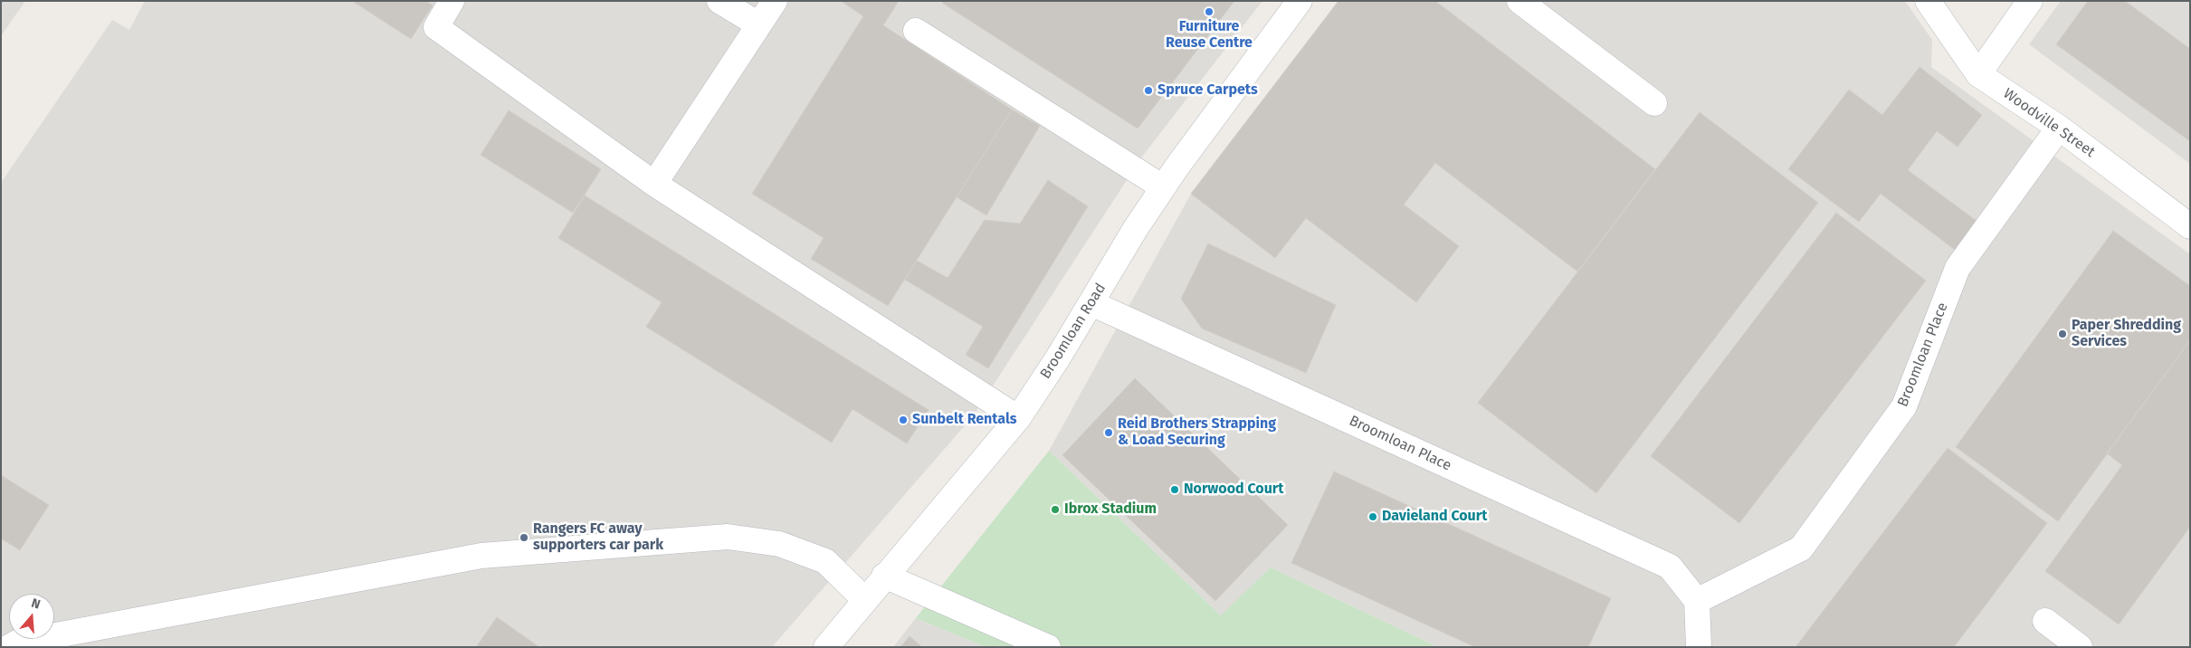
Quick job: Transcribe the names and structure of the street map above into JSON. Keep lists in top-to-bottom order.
{
  "streets": {
    "street": ["Woodville Street", "Broomloan Road", "Broomloan Place"]
  },
  "crossings": [
    ["Woodville Street", "Broomloan Place"],
    ["Broomloan Road", "Broomloan Place"]
  ],
  "places": [
    "Furniture Reuse Centre",
    "Spruce Carpets",
    "Paper Shredding Services",
    "Sunbelt Rentals",
    "Reid Brothers Strapping & Load Securing",
    "Norwood Court",
    "Ibrox Stadium",
    "Davieland Court",
    "Rangers FC away supporters car park"
  ],
  "north": "top"
}
